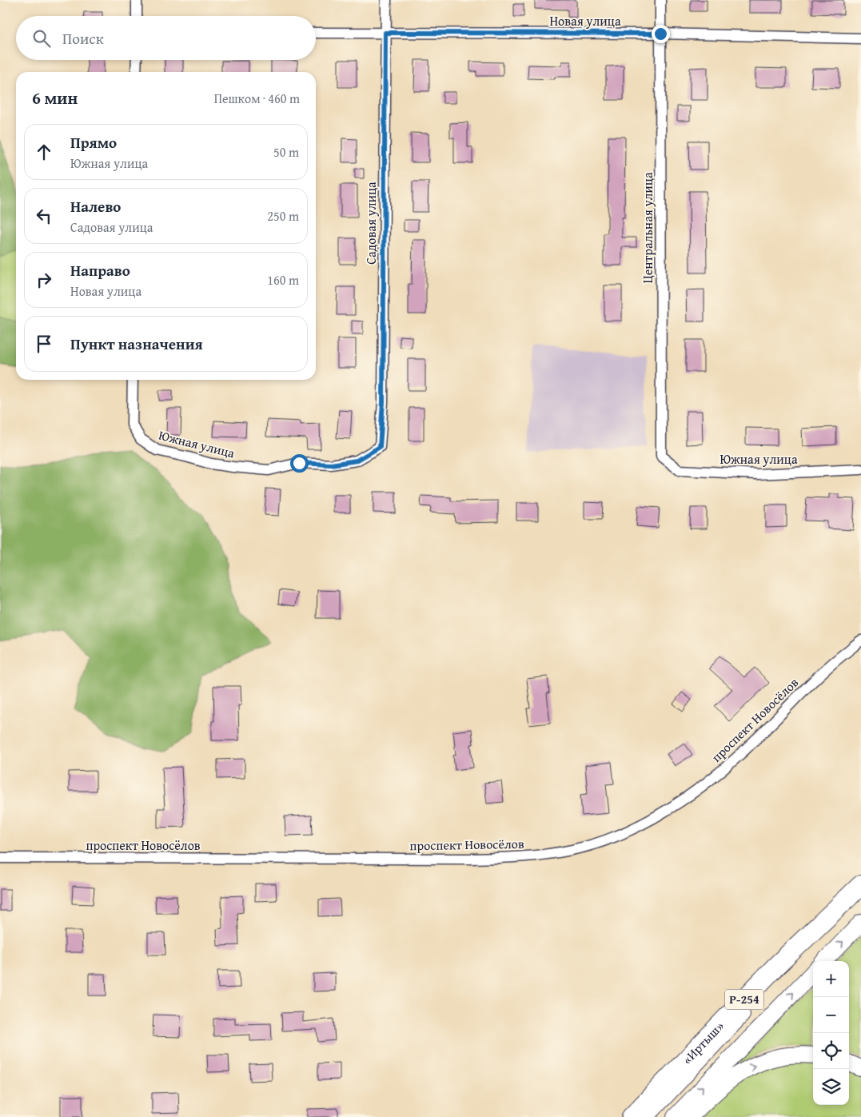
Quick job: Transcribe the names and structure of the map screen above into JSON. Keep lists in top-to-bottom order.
{
  "streets": {
    "highway": ["Р-254", "«Иртыш»"],
    "street": [
      "Новая улица",
      "Садовая улица",
      "Центральная улица",
      "Южная улица",
      "проспект Новосёлов"
    ]
  },
  "crossings": [
    ["Новая улица", "Садовая улица"],
    ["Новая улица", "Центральная улица"],
    ["Садовая улица", "Южная улица"],
    ["Центральная улица", "Южная улица"]
  ],
  "page": {
    "search": "Поиск",
    "heading": ["6 мин", "Пешком · 460 m"],
    "list": [
      ["Прямо", "Южная улица", "50 m"],
      ["Налево", "Садовая улица", "250 m"],
      ["Направо", "Новая улица", "160 m"],
      "Пункт назначения"
    ],
    "map_buttons": ["+", "−"]
  }
}
